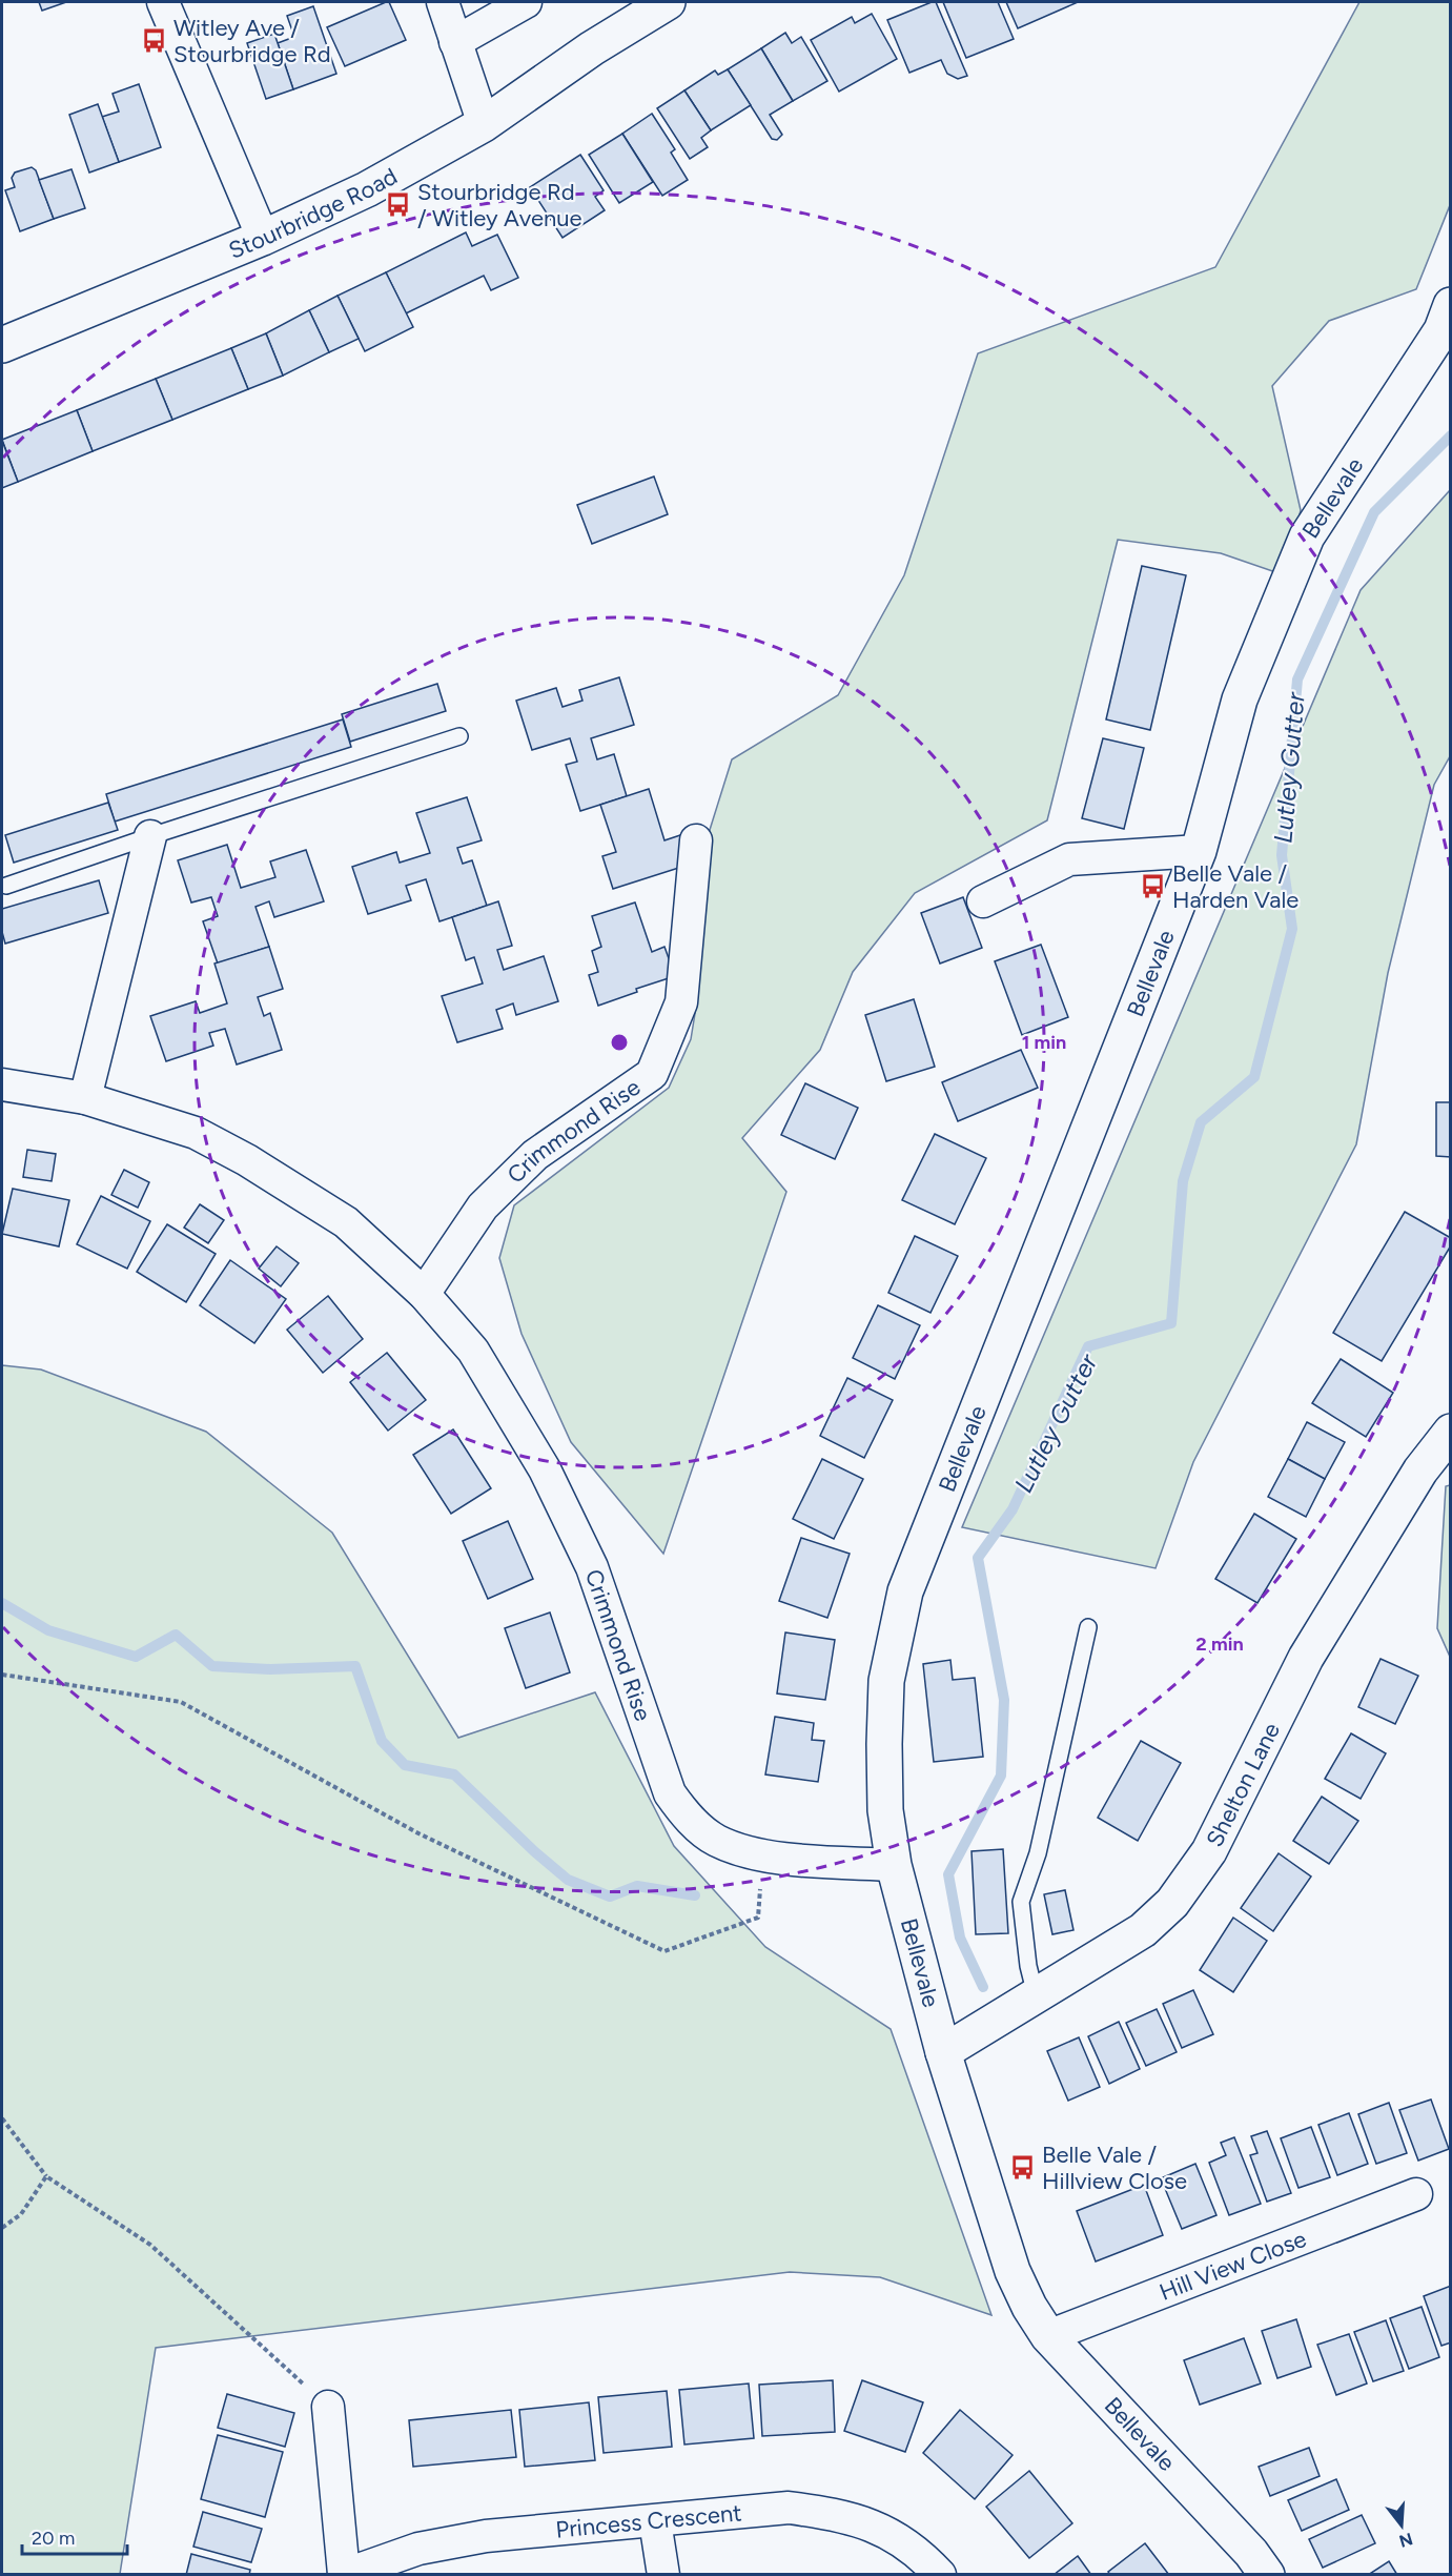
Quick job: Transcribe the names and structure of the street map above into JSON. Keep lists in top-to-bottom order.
{
  "streets": {
    "main road": ["Stourbridge Road", "Bellevale", "Shelton Lane"],
    "street": ["Crimmond Rise", "Hill View Close", "Princess Crescent"]
  },
  "crossings": [
    ["Bellevale", "Crimmond Rise"],
    ["Bellevale", "Shelton Lane"],
    ["Bellevale", "Hill View Close"]
  ],
  "water": ["Lutley Gutter"],
  "places": {
    "bus stop": [
      "Witley Ave / Stourbridge Rd",
      "Stourbridge Rd / Witley Avenue",
      "Belle Vale / Harden Vale",
      "Belle Vale / Hillview Close"
    ]
  },
  "scale_bar": "20 m",
  "north": "bottom",
  "rings": ["1 min", "2 min"]
}
